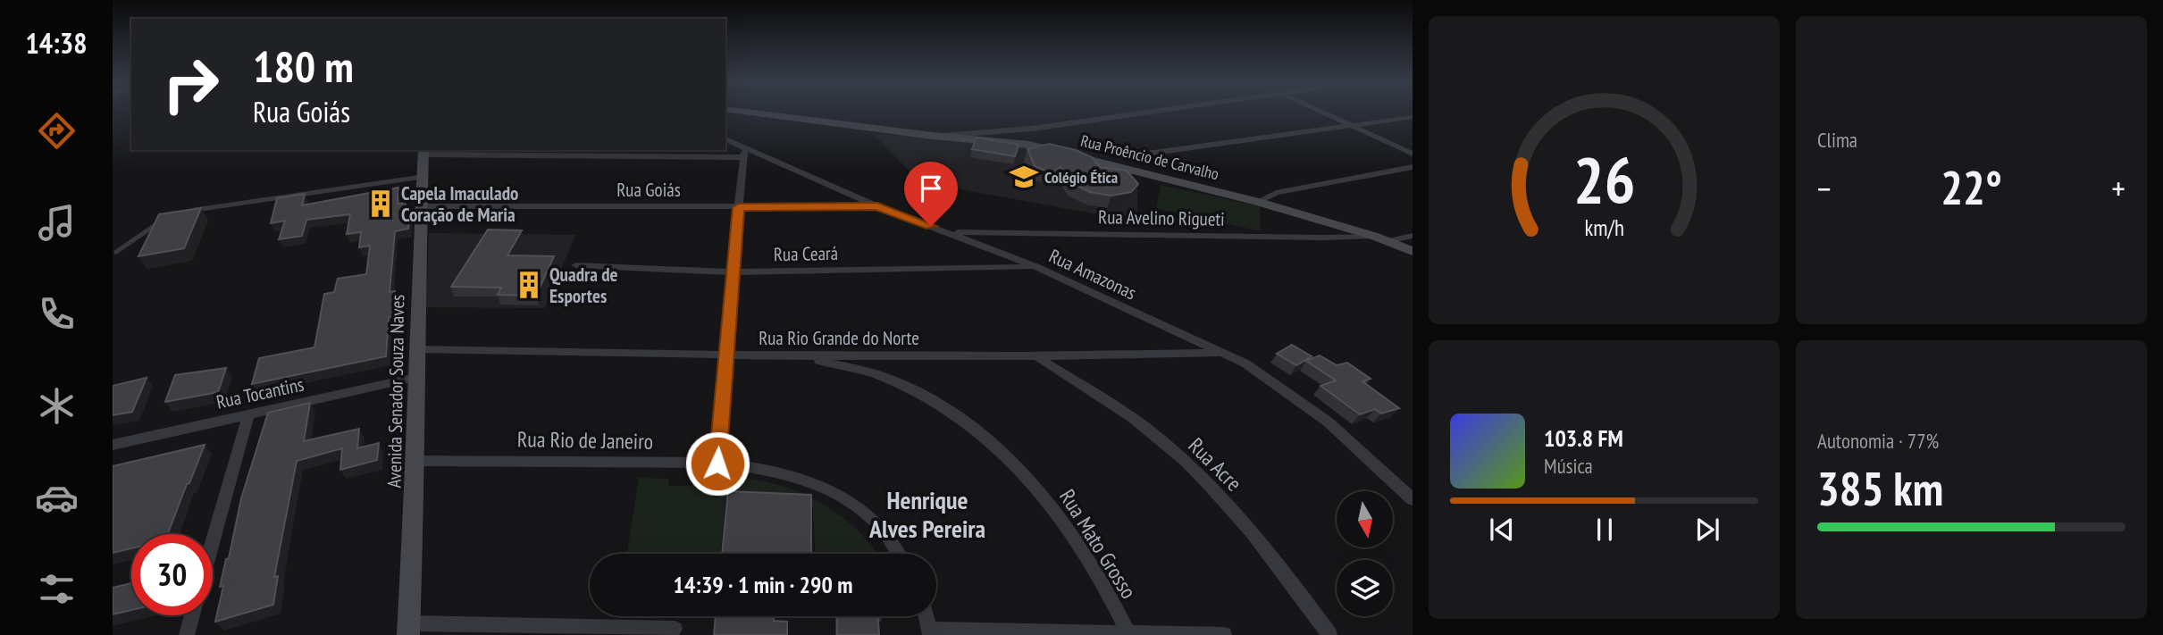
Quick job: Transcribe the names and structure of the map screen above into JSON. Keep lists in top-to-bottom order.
{
  "streets": {
    "street": [
      "Rua Proêncio de Carvalho",
      "Rua Goiás",
      "Rua Avelino Rigueti",
      "Rua Ceará",
      "Rua Amazonas",
      "Rua Rio Grande do Norte",
      "Avenida Senador Souza Naves",
      "Rua Tocantins",
      "Rua Rio de Janeiro",
      "Rua Acre",
      "Rua Mato Grosso"
    ]
  },
  "crossings": [
    ["Rua Proêncio de Carvalho", "Rua Avelino Rigueti"],
    ["Rua Goiás", "Rua Amazonas"],
    ["Rua Goiás", "Avenida Senador Souza Naves"],
    ["Rua Avelino Rigueti", "Rua Amazonas"],
    ["Rua Ceará", "Rua Amazonas"],
    ["Rua Amazonas", "Rua Rio Grande do Norte"],
    ["Rua Rio Grande do Norte", "Avenida Senador Souza Naves"],
    ["Rua Rio Grande do Norte", "Rua Acre"],
    ["Rua Rio Grande do Norte", "Rua Mato Grosso"],
    ["Avenida Senador Souza Naves", "Rua Tocantins"],
    ["Avenida Senador Souza Naves", "Rua Rio de Janeiro"]
  ],
  "districts": ["Henrique Alves Pereira"],
  "places": {
    "school or university": ["Colégio Ética"],
    "building": ["Capela Imaculado Coração de Maria", "Quadra de Esportes"]
  },
  "north": "bottom",
  "page": {
    "tabs": "14:38",
    "tile": [
      "Clima",
      ["Autonomia · 77%", "385 km"]
    ],
    "turn": ["180 m", "Rua Goiás"],
    "heat": ["−", "22°", "+"],
    "song": ["103.8 FM", "Música"],
    "limit": "30",
    "trip": "14:39 · 1 min · 290 m",
    "gauge": ["26", "km/h"]
  }
}
